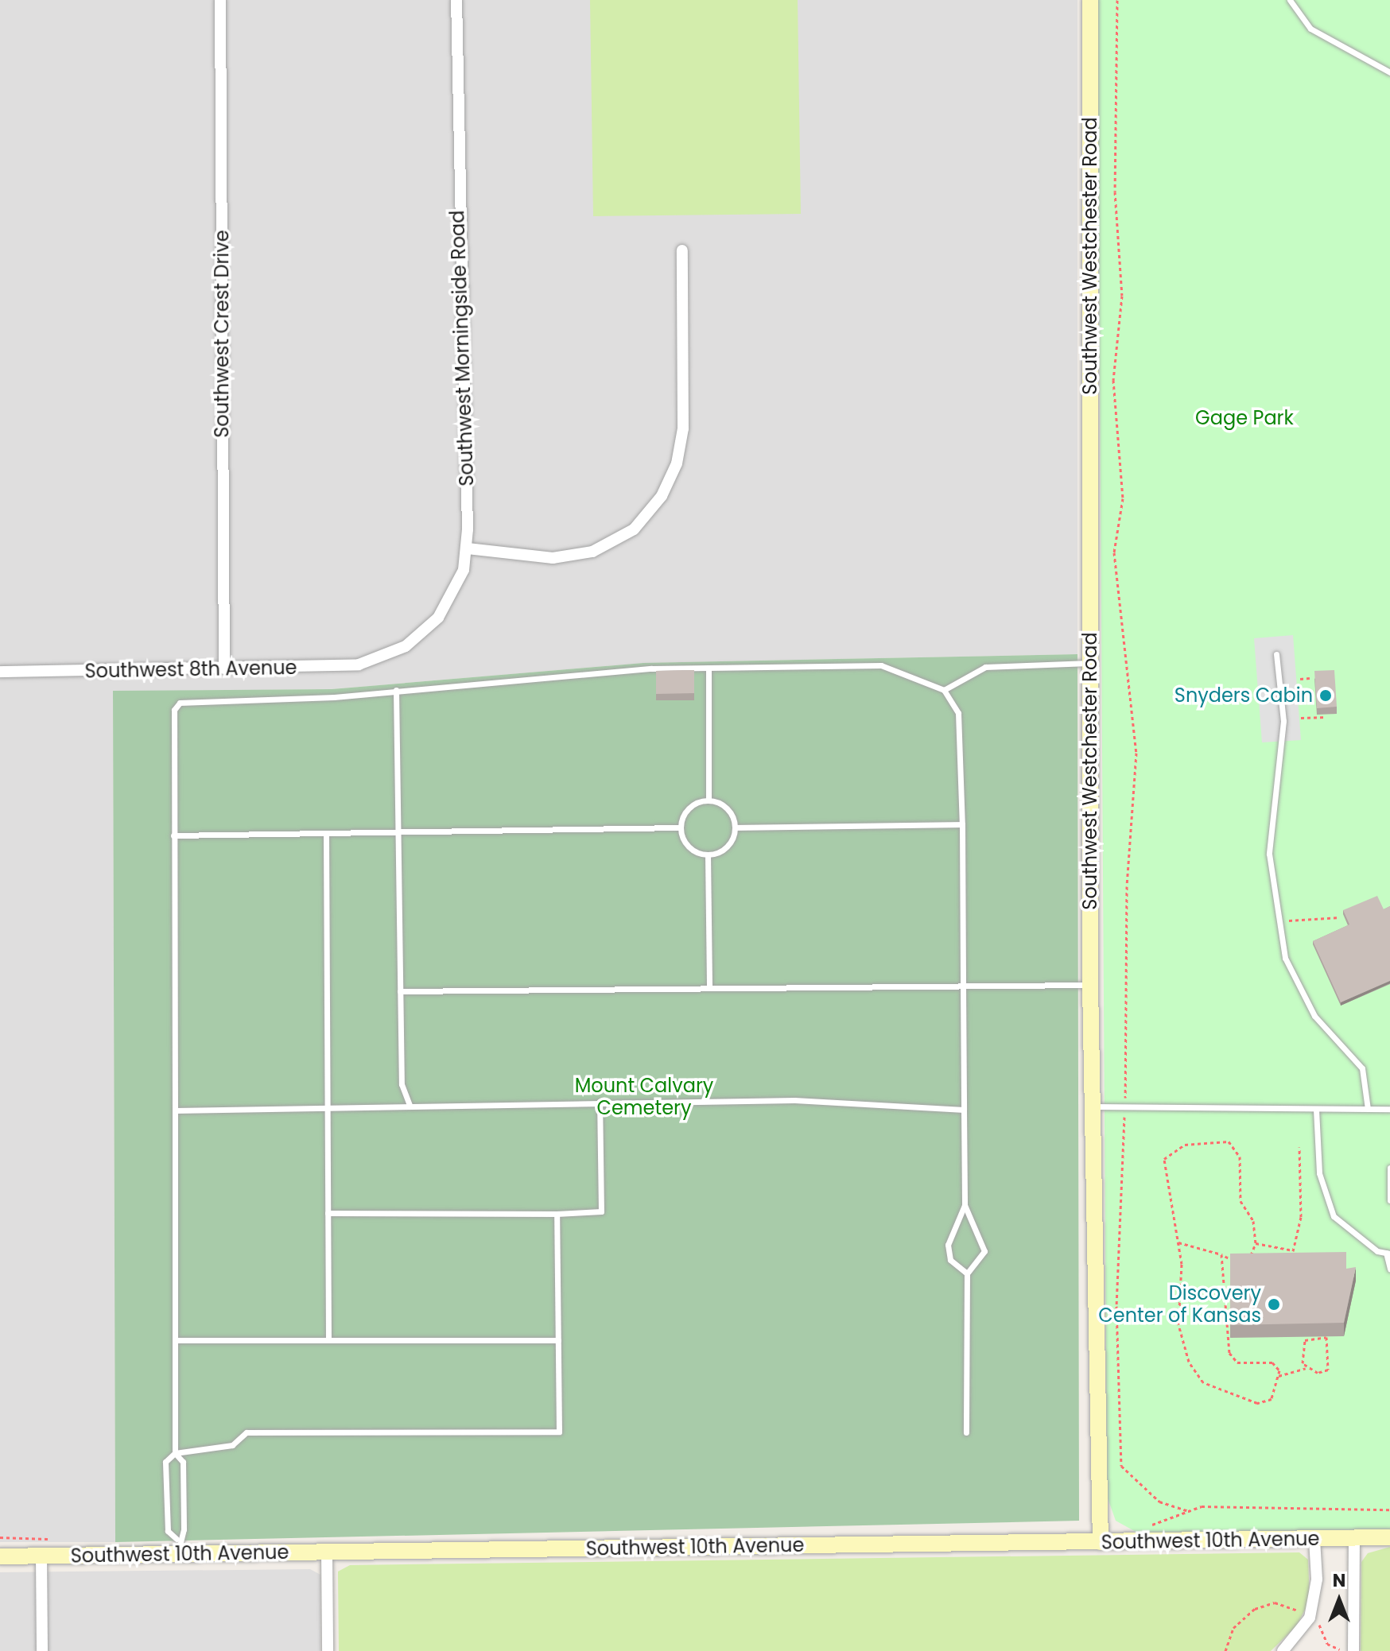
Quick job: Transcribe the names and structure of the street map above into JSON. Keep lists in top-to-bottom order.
{
  "streets": {
    "street": [
      "Southwest Westchester Road",
      "Southwest Crest Drive",
      "Southwest Morningside Road",
      "Southwest 8th Avenue",
      "Southwest 10th Avenue"
    ]
  },
  "crossings": [
    ["Southwest Westchester Road", "Southwest 10th Avenue"],
    ["Southwest Crest Drive", "Southwest 8th Avenue"],
    ["Southwest Morningside Road", "Southwest 8th Avenue"]
  ],
  "parks": ["Gage Park", "Mount Calvary Cemetery"],
  "places": ["Snyders Cabin", "Discovery Center of Kansas"],
  "north": "top"
}
